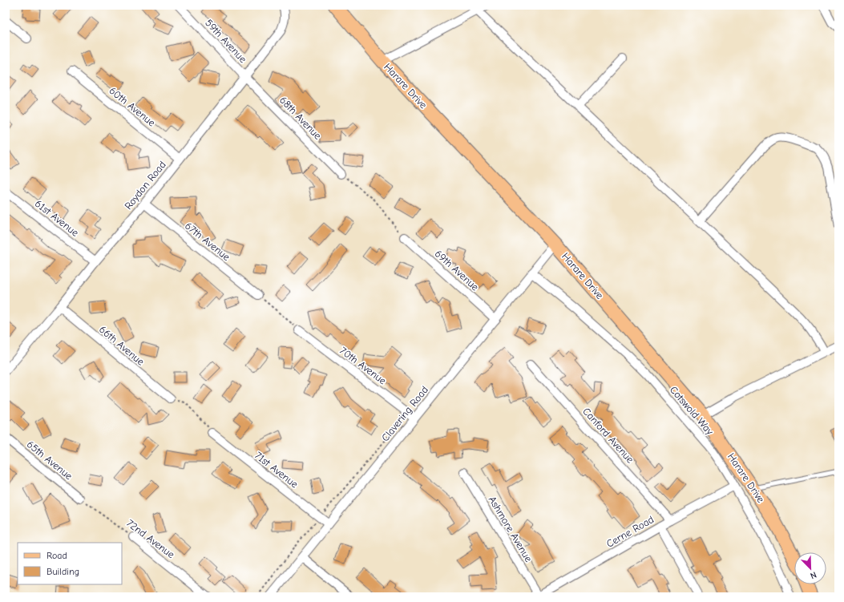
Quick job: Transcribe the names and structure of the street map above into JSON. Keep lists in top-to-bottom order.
{
  "streets": {
    "main road": ["Harare Drive"],
    "street": [
      "59th Avenue",
      "60th Avenue",
      "68th Avenue",
      "Roydon Road",
      "61st Avenue",
      "67th Avenue",
      "69th Avenue",
      "66th Avenue",
      "70th Avenue",
      "Cotswold Way",
      "Clavering Road",
      "Canford Avenue",
      "65th Avenue",
      "71st Avenue",
      "Ashmore Avenue",
      "Cerne Road",
      "72nd Avenue"
    ]
  },
  "crossings": [
    ["59th Avenue", "68th Avenue"],
    ["59th Avenue", "Roydon Road"],
    ["Harare Drive", "Clavering Road"],
    ["60th Avenue", "Roydon Road"],
    ["68th Avenue", "Roydon Road"],
    ["Roydon Road", "61st Avenue"],
    ["Roydon Road", "67th Avenue"],
    ["Roydon Road", "66th Avenue"],
    ["69th Avenue", "Clavering Road"],
    ["70th Avenue", "Clavering Road"],
    ["Cotswold Way", "Clavering Road"],
    ["Cotswold Way", "Cerne Road"],
    ["Clavering Road", "71st Avenue"],
    ["Canford Avenue", "Cerne Road"],
    ["65th Avenue", "72nd Avenue"],
    ["Ashmore Avenue", "Cerne Road"]
  ],
  "legend": ["Road", "Building"],
  "north": "bottom right"
}
